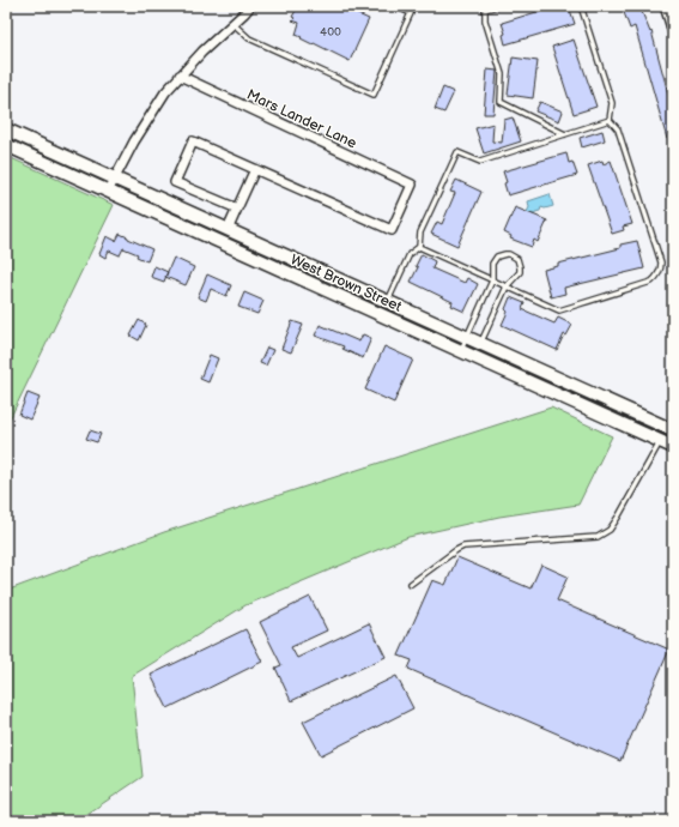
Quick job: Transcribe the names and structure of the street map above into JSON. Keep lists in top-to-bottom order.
{
  "streets": {
    "main road": ["West Brown Street"],
    "street": ["Mars Lander Lane"]
  },
  "house_numbers": ["400"]
}
